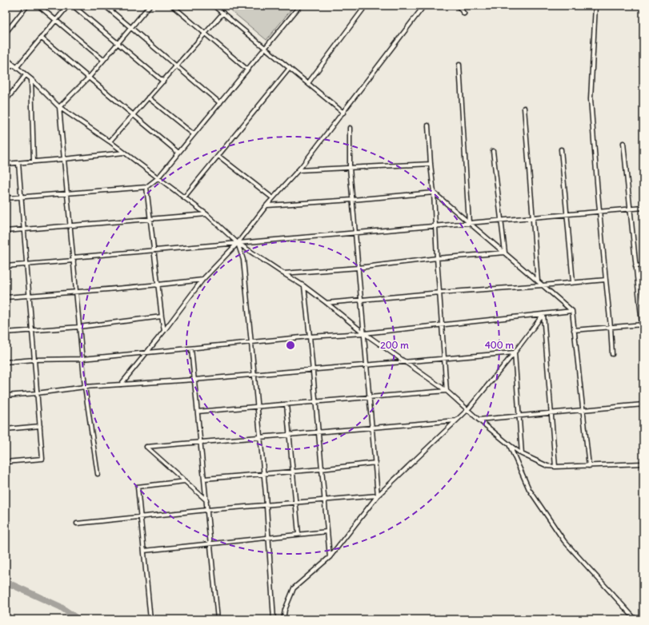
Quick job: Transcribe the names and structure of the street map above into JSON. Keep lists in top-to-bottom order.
{
  "rings": ["200 m", "400 m"]
}
